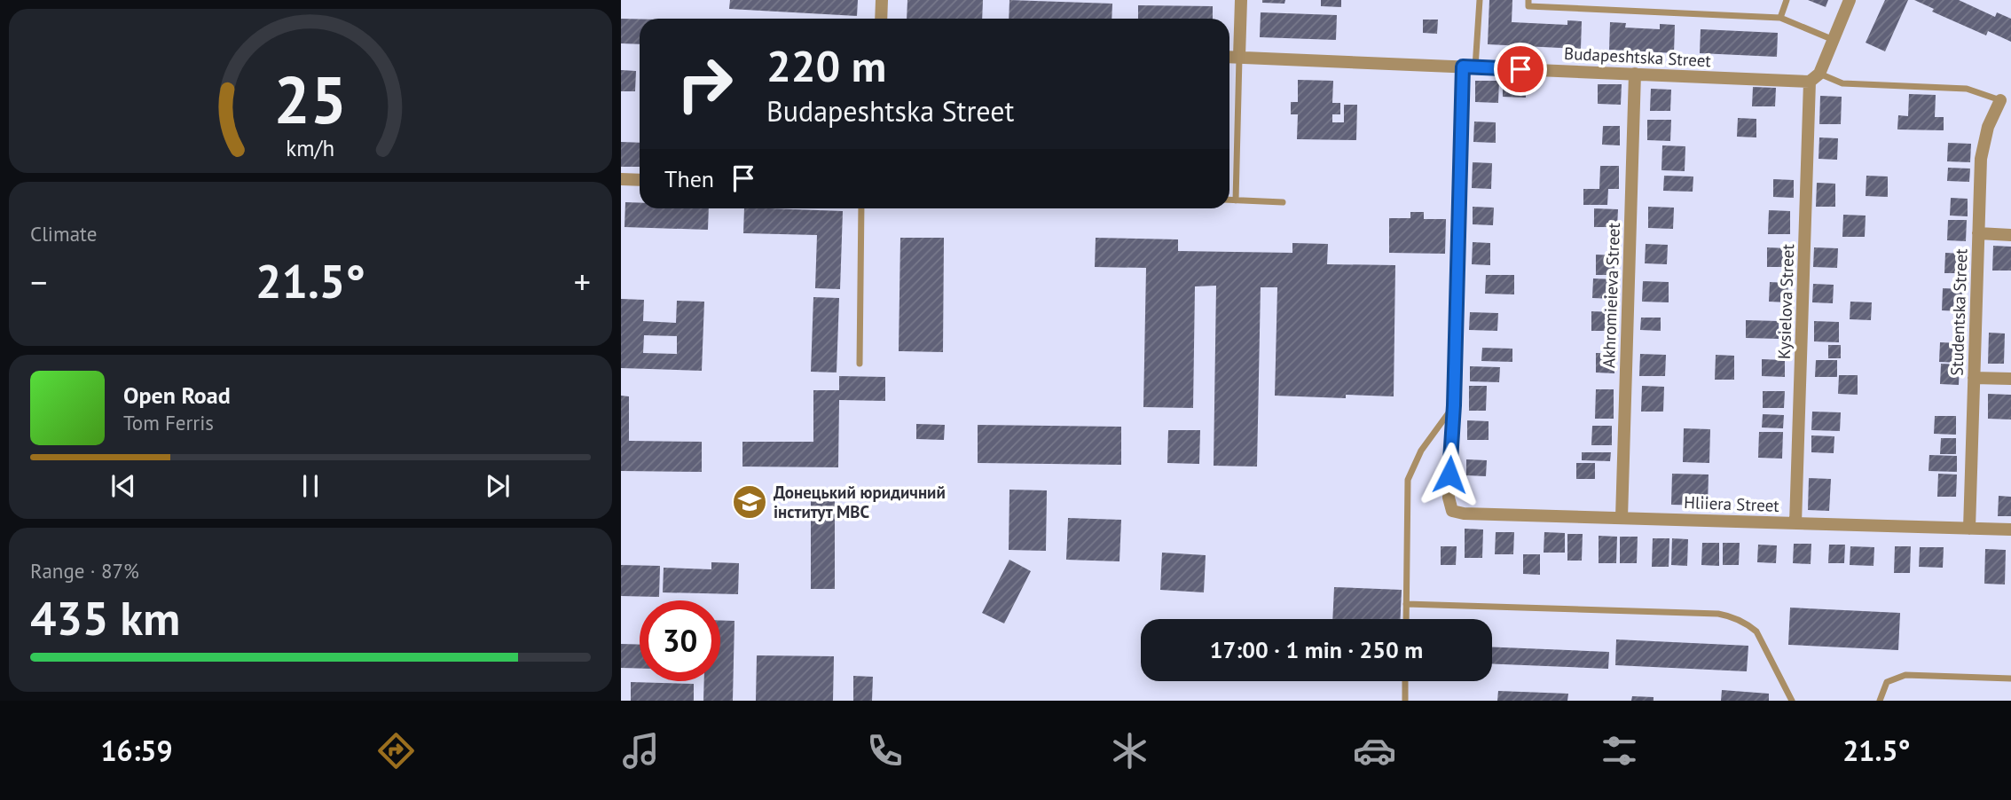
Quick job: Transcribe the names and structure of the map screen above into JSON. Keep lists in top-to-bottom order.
{
  "streets": {
    "street": [
      "Budapeshtska Street",
      "Akhromieieva Street",
      "Kysielova Street",
      "Studentska Street",
      "Hliiera Street"
    ]
  },
  "crossings": [
    ["Budapeshtska Street", "Akhromieieva Street"],
    ["Budapeshtska Street", "Kysielova Street"],
    ["Akhromieieva Street", "Hliiera Street"],
    ["Kysielova Street", "Hliiera Street"],
    ["Studentska Street", "Hliiera Street"]
  ],
  "places": {
    "school or university": ["Донецький юридичний інститут МВС"]
  },
  "page": {
    "turn": ["220 m", "Budapeshtska Street"],
    "then": "Then",
    "tile": [
      "Climate",
      ["Range · 87%", "435 km"]
    ],
    "heat": ["−", "21.5°", "+"],
    "song": ["Open Road", "Tom Ferris"],
    "limit": "30",
    "trip": "17:00 · 1 min · 250 m",
    "tabs": ["16:59", "21.5°"],
    "gauge": ["25", "km/h"]
  }
}
